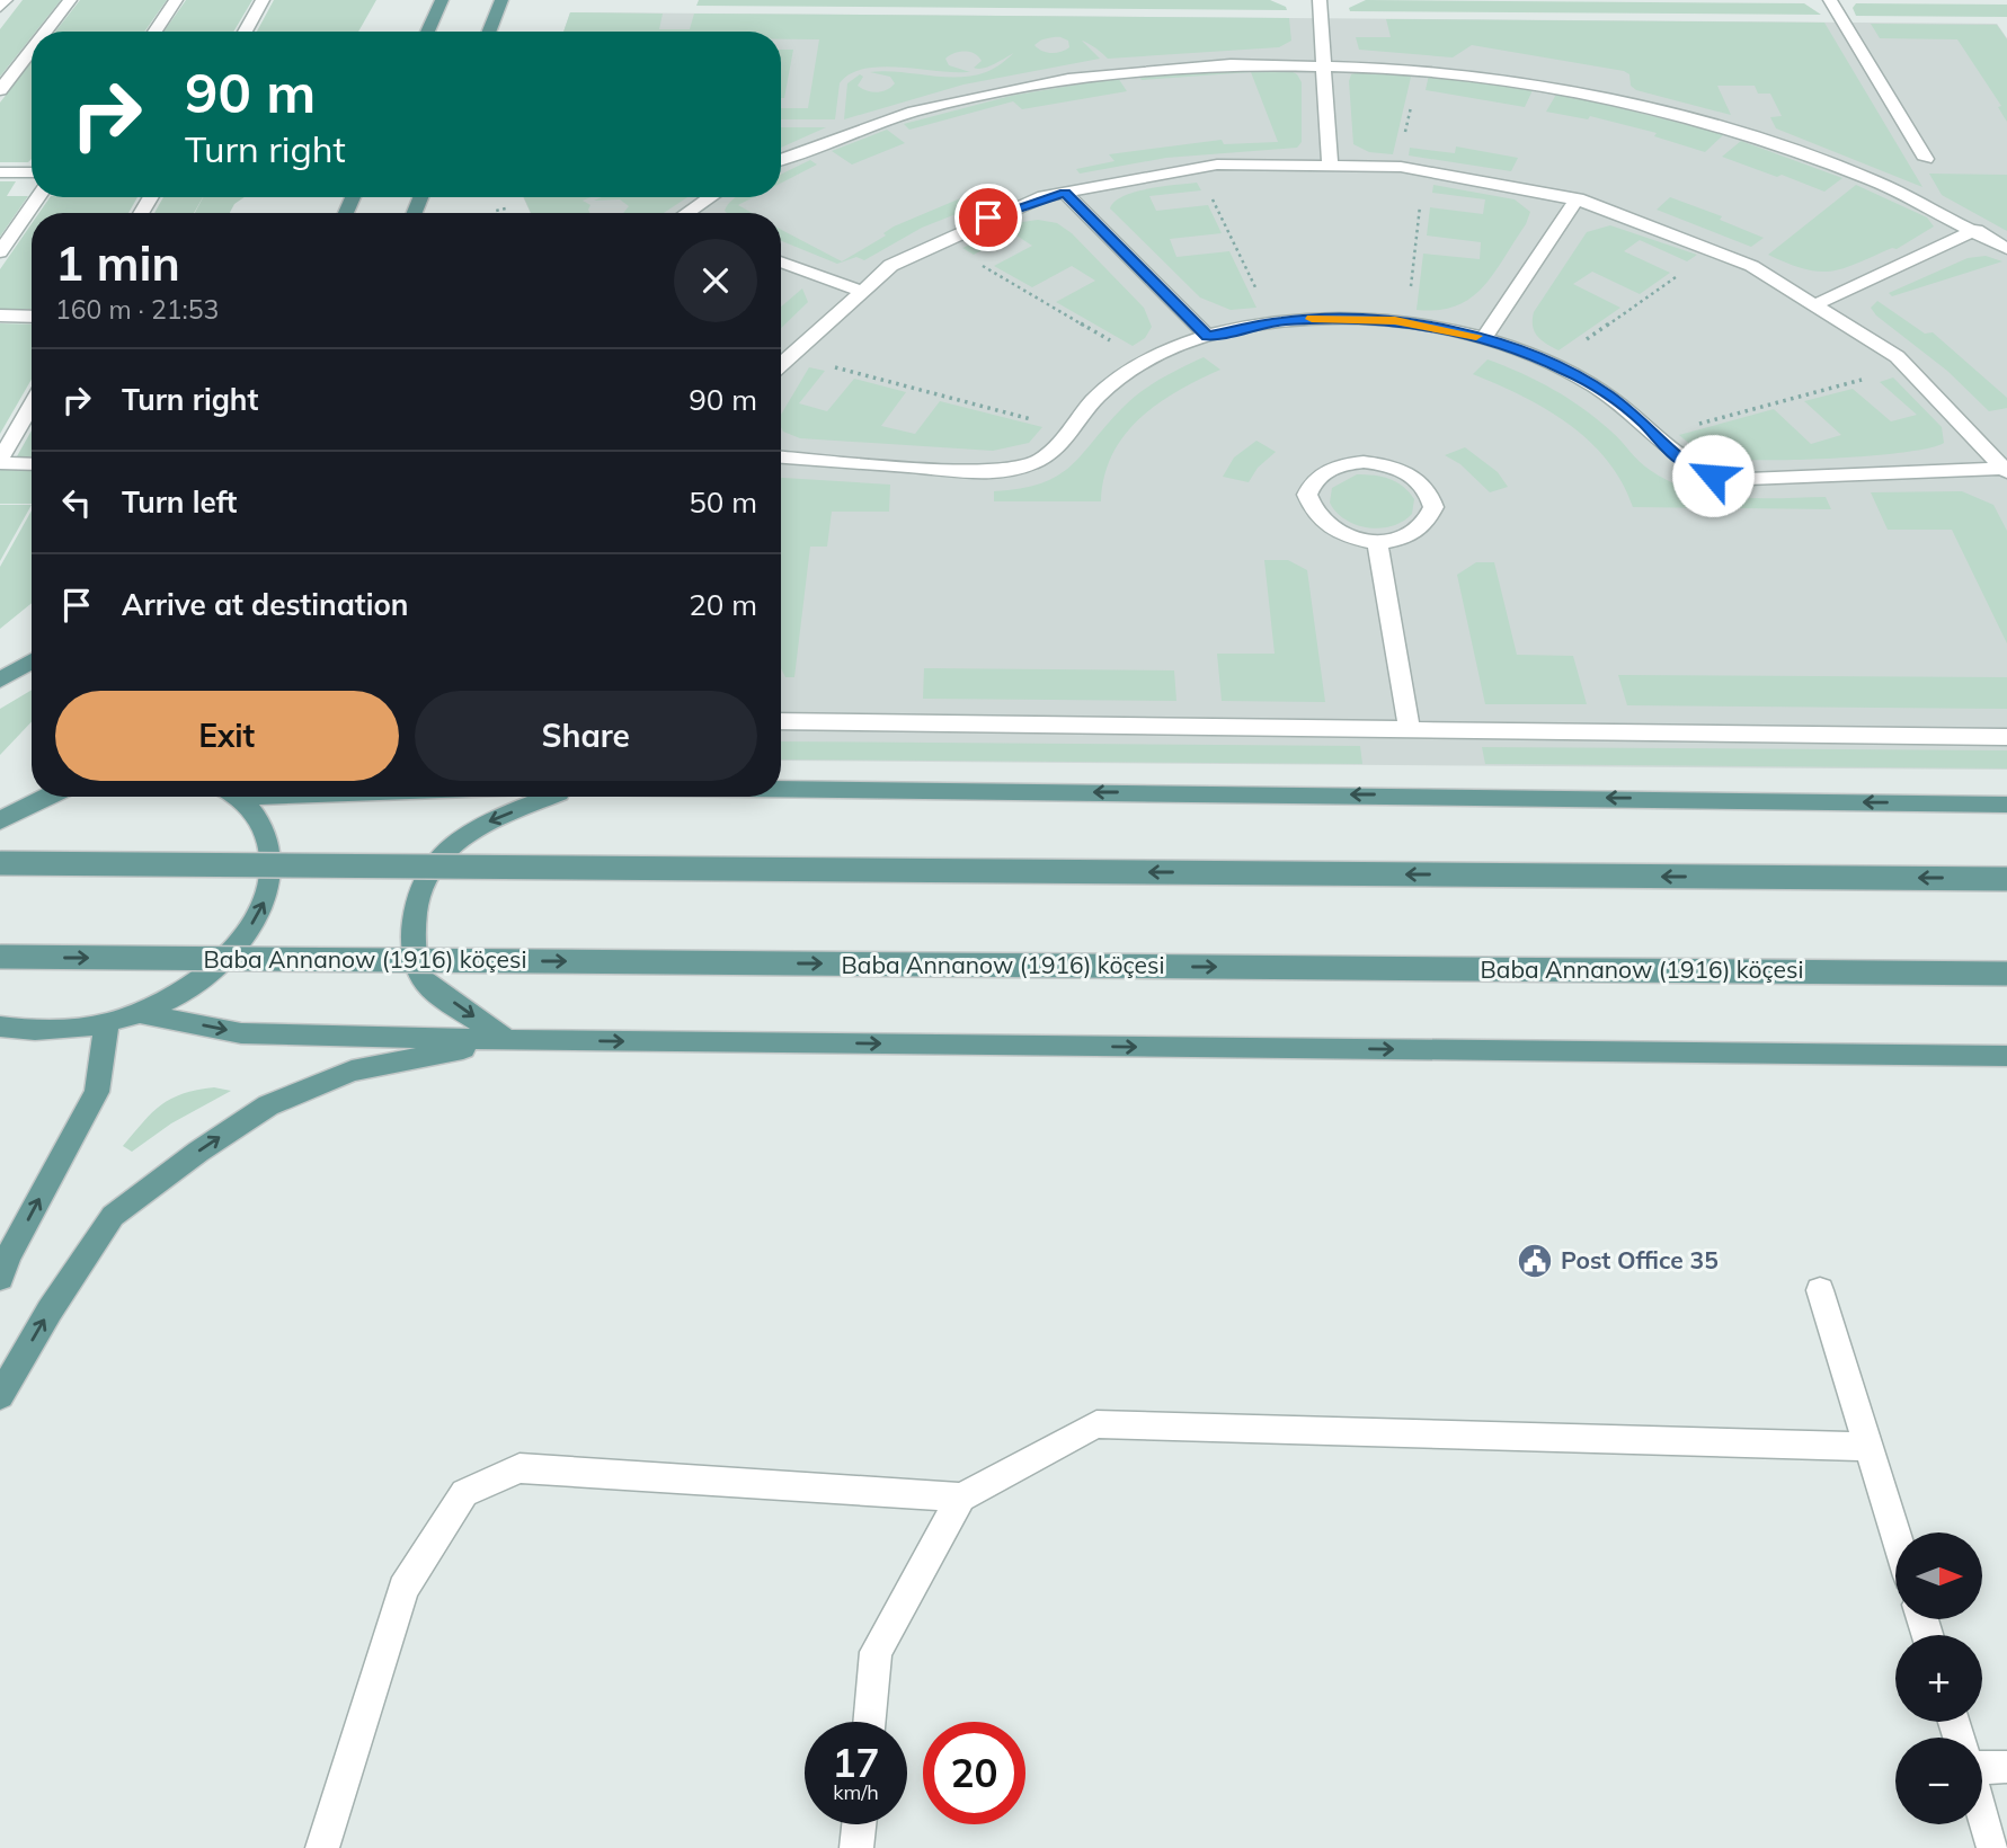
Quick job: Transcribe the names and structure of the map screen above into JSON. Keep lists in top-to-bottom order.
{
  "streets": {
    "main road": ["Baba Annanow (1916) köçesi"]
  },
  "places": {
    "public building": ["Post Office 35"]
  },
  "north": "right",
  "page": {
    "turn": ["90 m", "Turn right"],
    "heading": ["1 min", "160 m · 21:53"],
    "list": [
      {
        "name": "Turn right",
        "value": "90 m"
      },
      {
        "name": "Turn left",
        "value": "50 m"
      },
      {
        "name": "Arrive at destination",
        "value": "20 m"
      }
    ],
    "buttons": ["Exit", "Share"],
    "map_buttons": ["+", "−"],
    "speed": "17 km/h",
    "limit": "20"
  }
}
